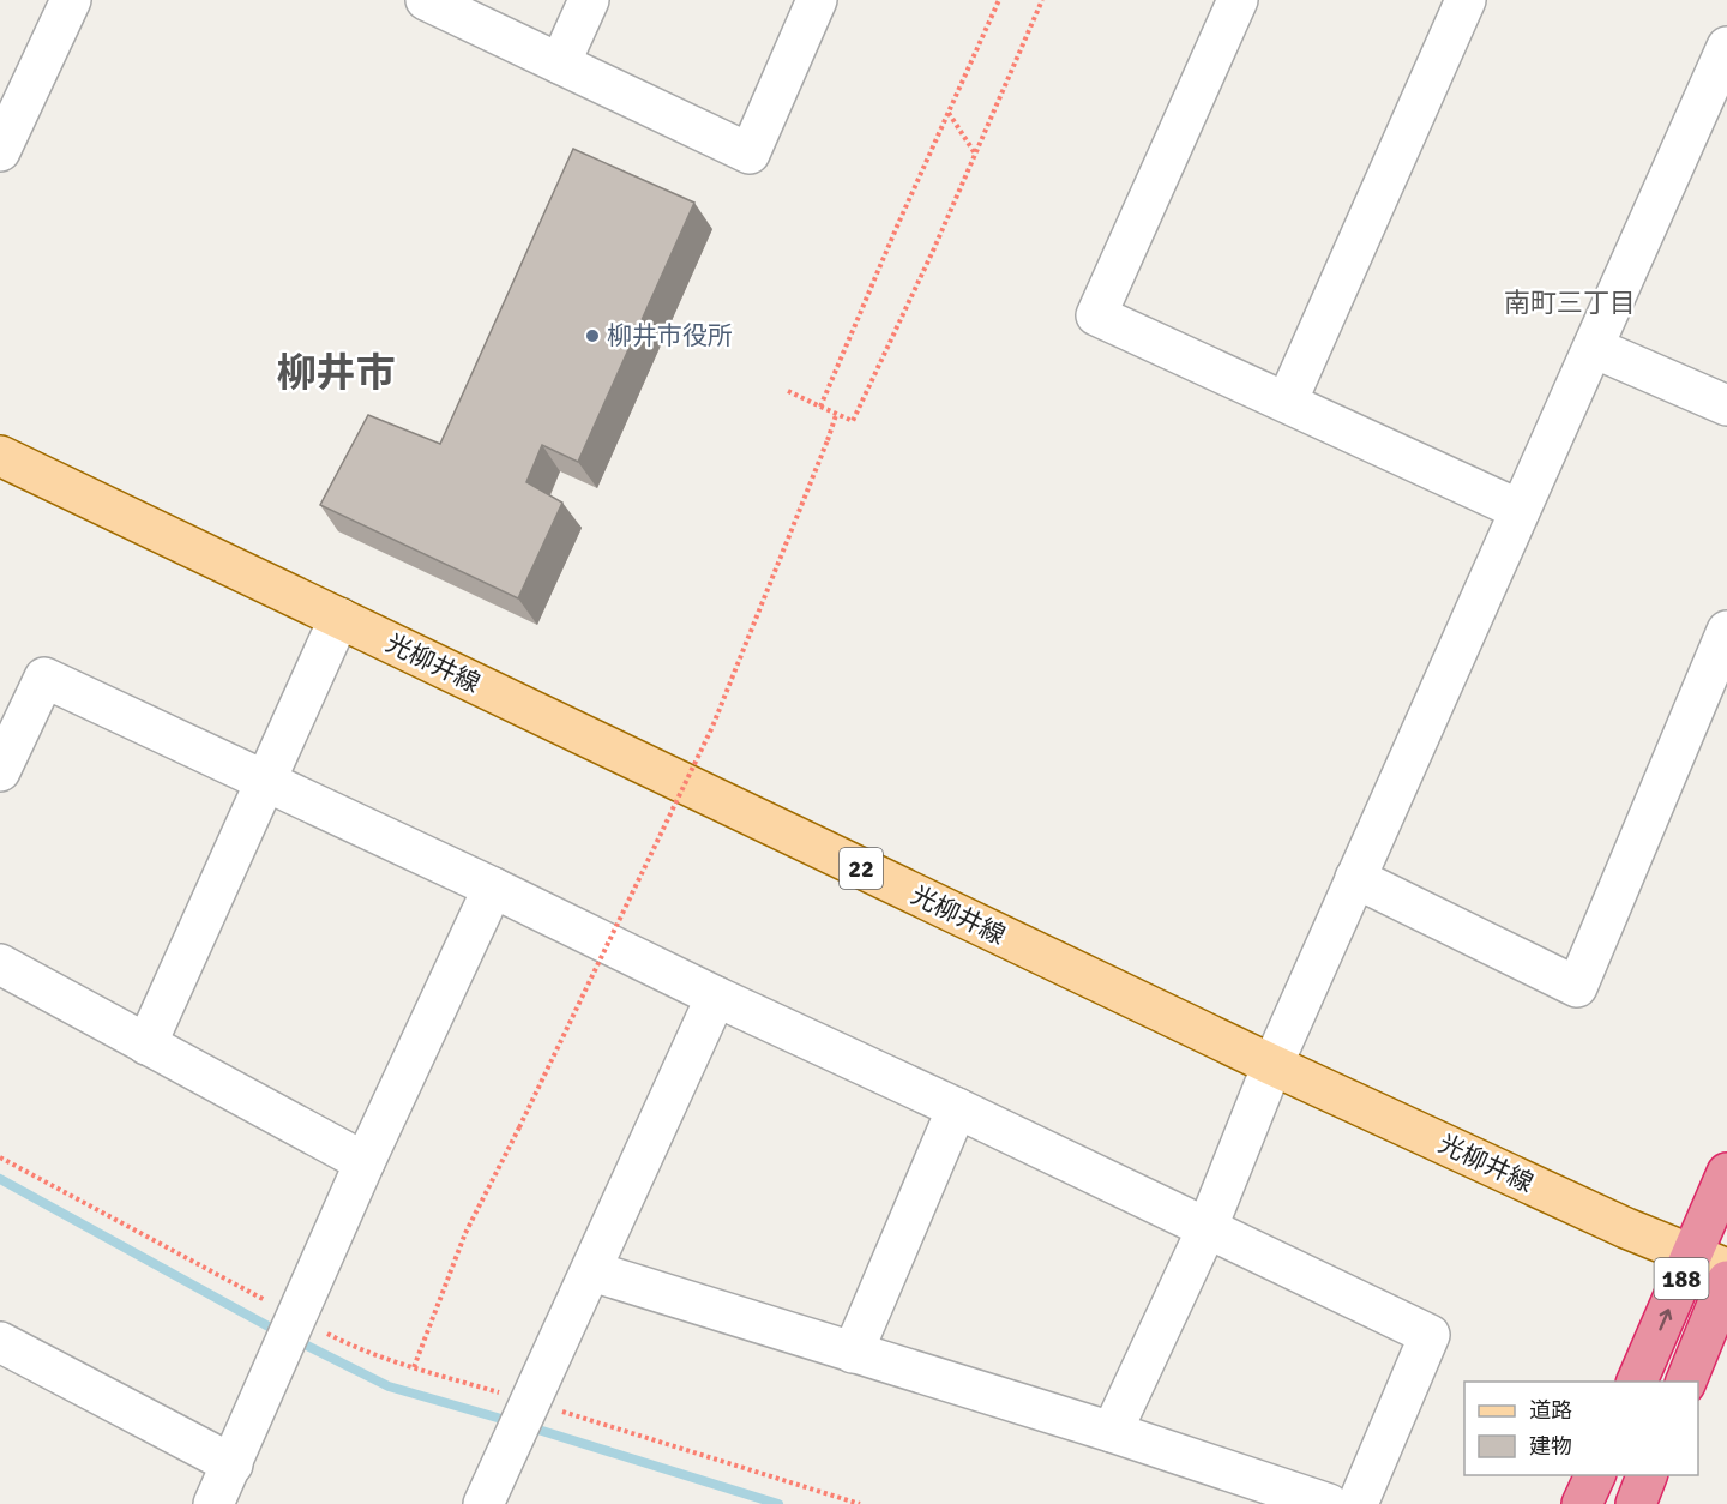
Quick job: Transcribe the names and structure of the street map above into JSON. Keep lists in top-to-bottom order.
{
  "streets": {
    "highway": ["188"],
    "main road": ["光柳井線", "22"]
  },
  "crossings": [
    ["光柳井線", "188"]
  ],
  "districts": ["南町三丁目", "柳井市"],
  "places": ["柳井市役所"],
  "legend": ["道路", "建物"]
}
